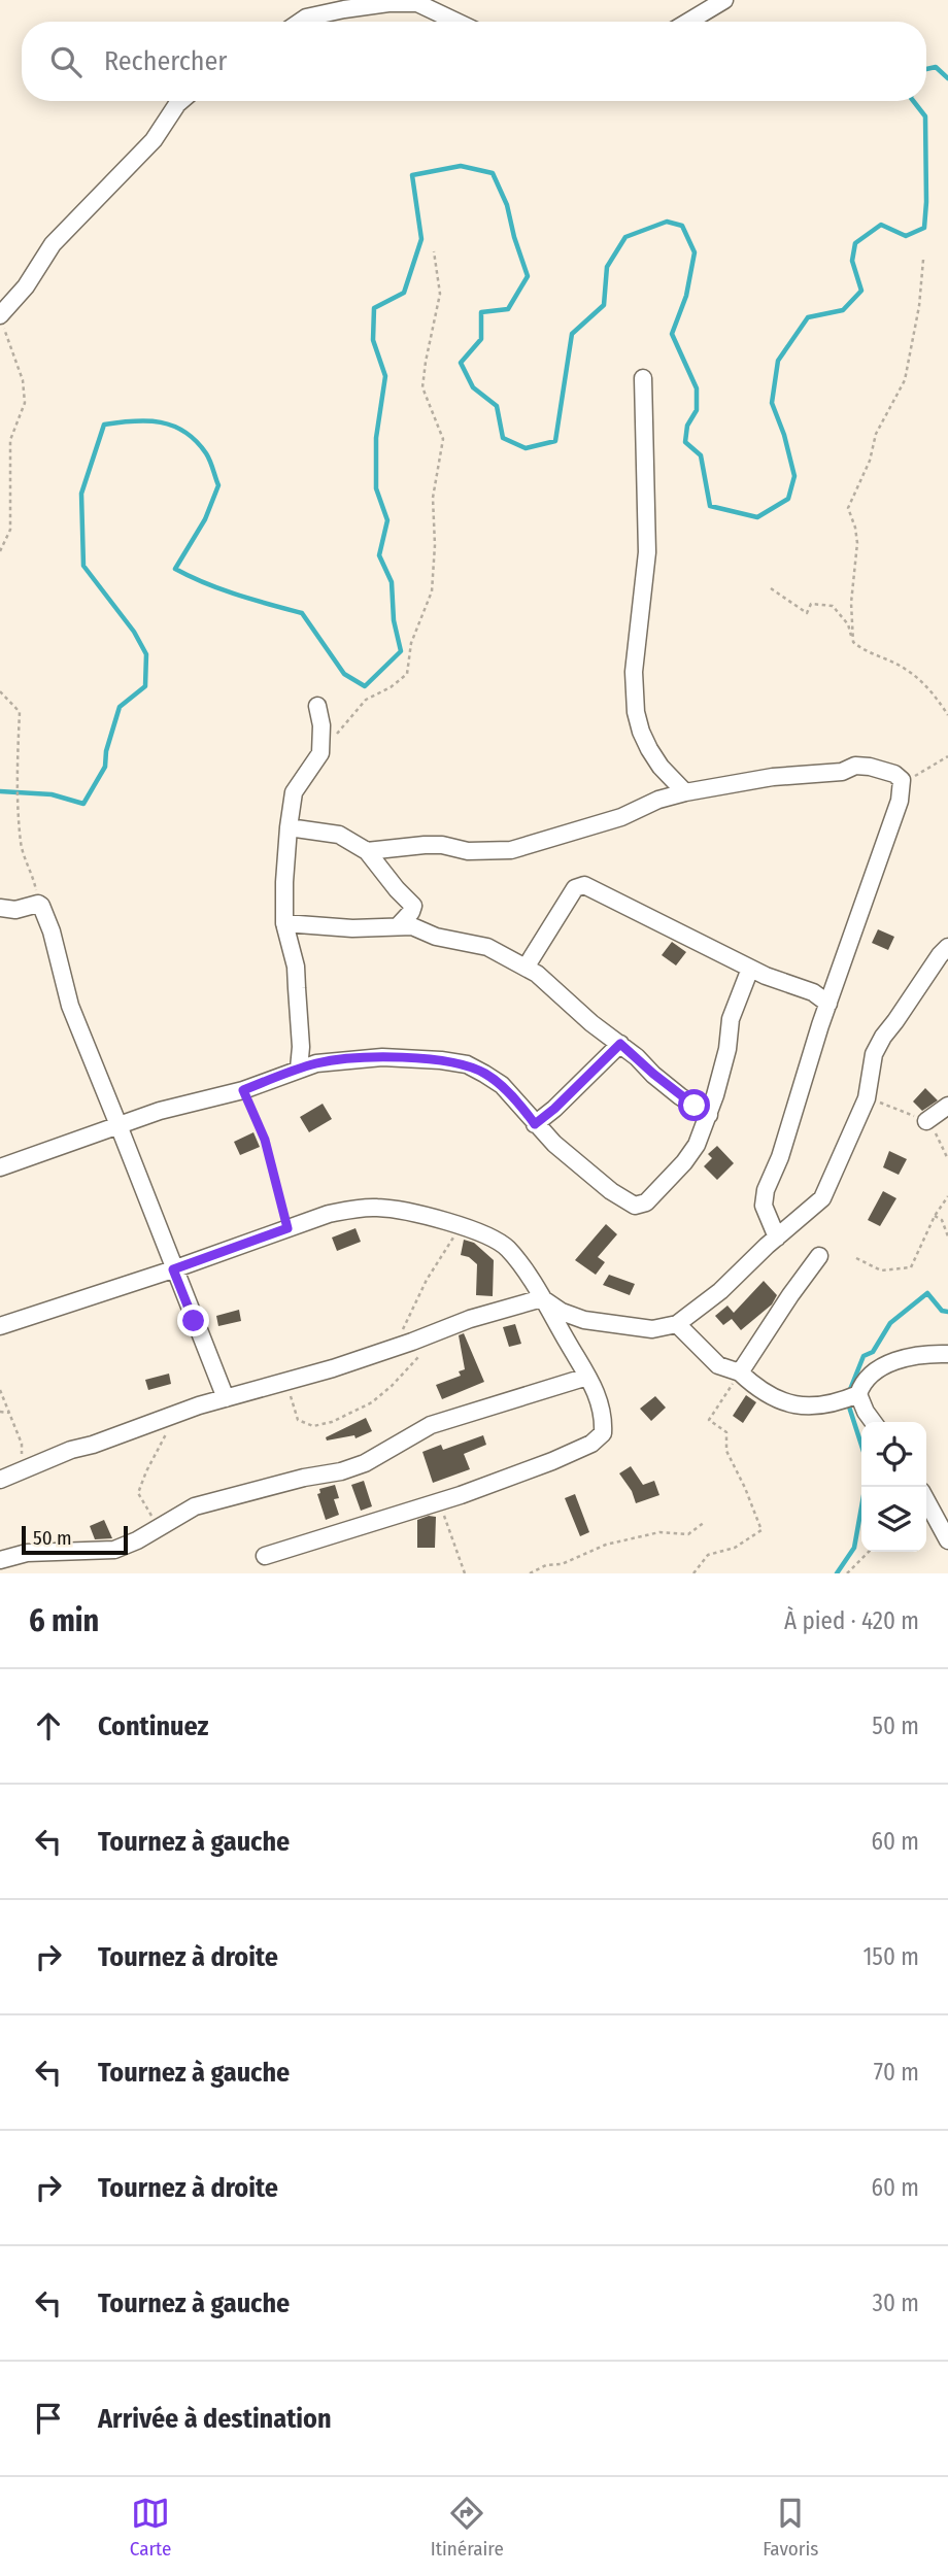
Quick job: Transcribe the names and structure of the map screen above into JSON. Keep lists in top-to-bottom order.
{
  "scale_bar": "50 m",
  "page": {
    "search": "Rechercher",
    "scale": "50 m",
    "heading": ["6 min", "À pied · 420 m"],
    "list": [
      ["Continuez", "50 m"],
      ["Tournez à gauche", "60 m"],
      ["Tournez à droite", "150 m"],
      ["Tournez à gauche", "70 m"],
      ["Tournez à droite", "60 m"],
      ["Tournez à gauche", "30 m"],
      "Arrivée à destination"
    ],
    "nav": ["Carte", "Itinéraire", "Favoris"]
  }
}
